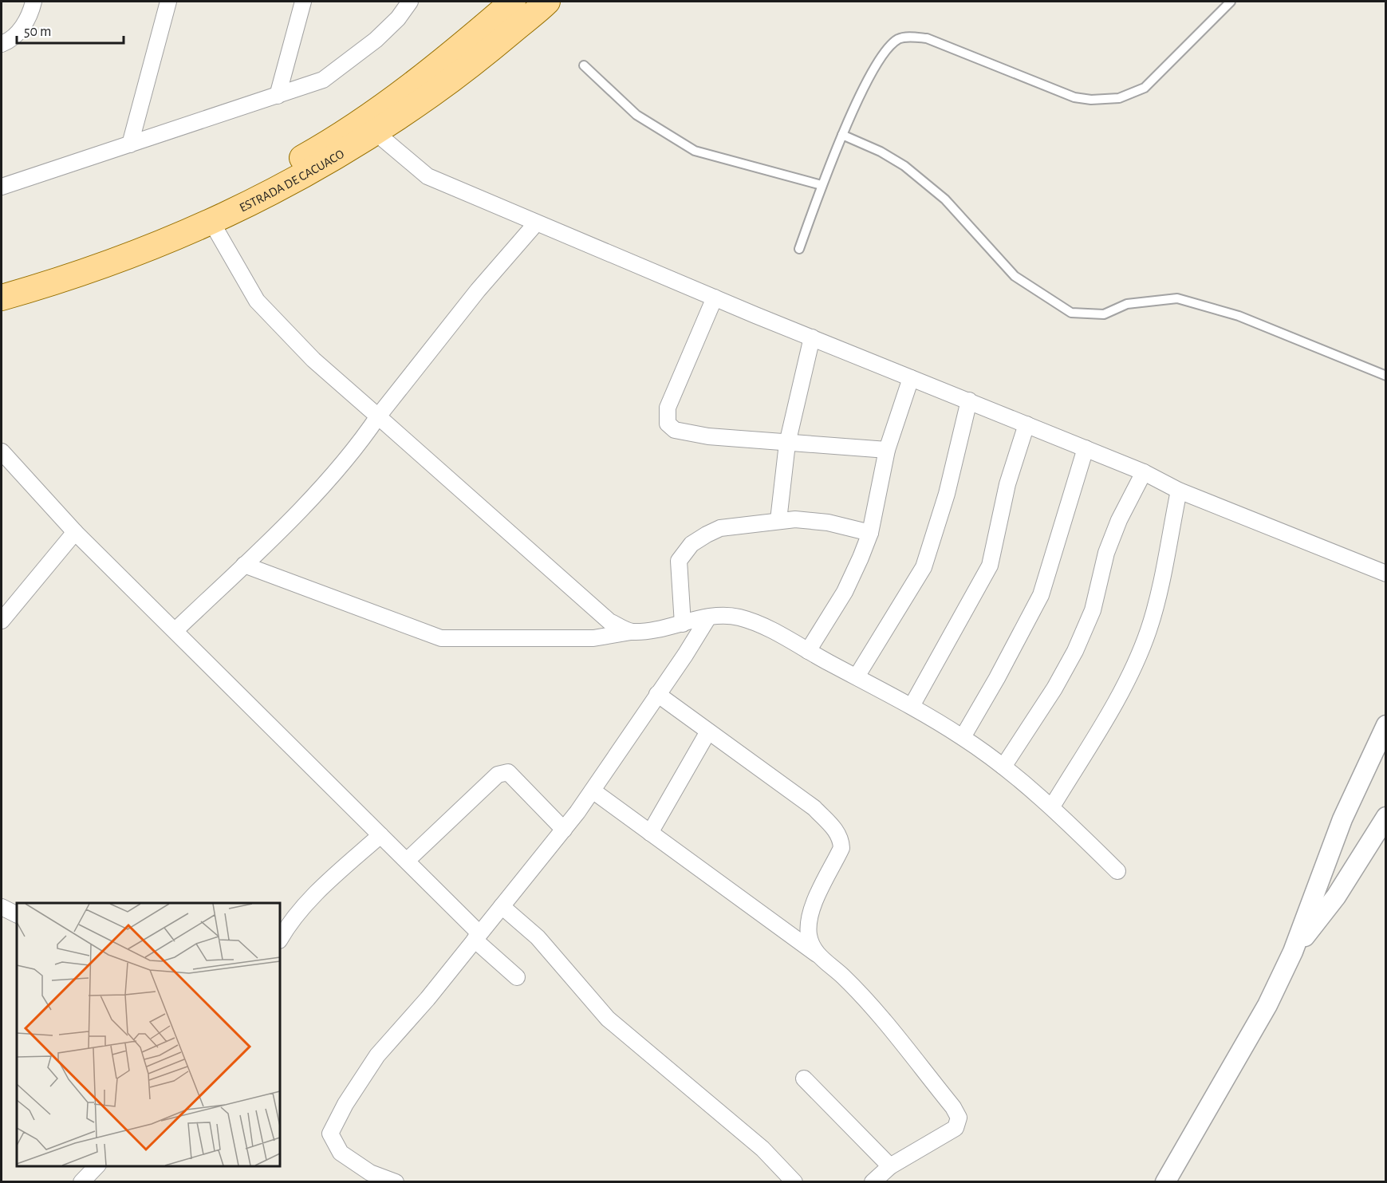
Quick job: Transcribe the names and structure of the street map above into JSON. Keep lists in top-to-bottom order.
{
  "streets": {
    "main road": ["ESTRADA DE CACUACO"]
  },
  "scale_bar": "50 m"
}
